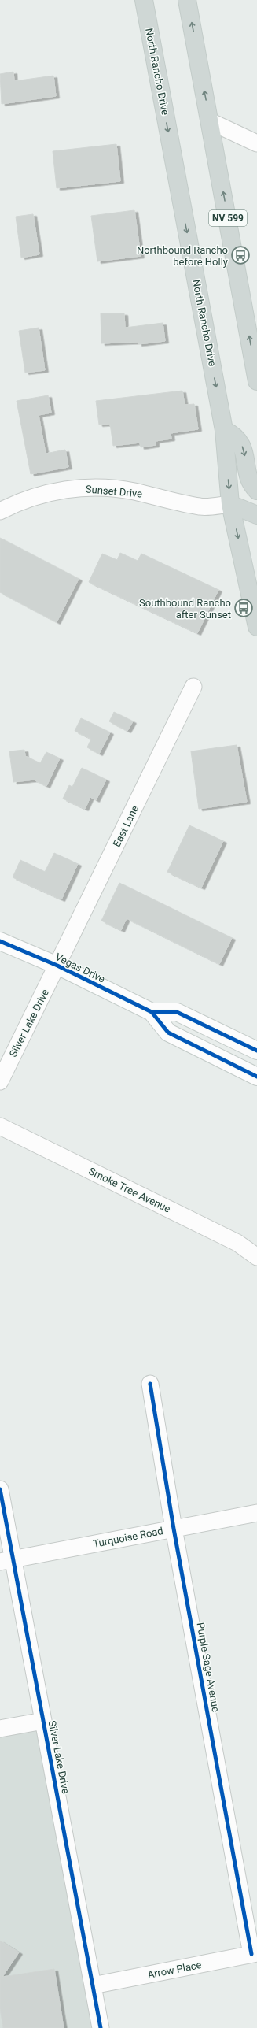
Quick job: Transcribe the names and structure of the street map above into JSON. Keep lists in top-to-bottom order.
{
  "streets": {
    "main road": ["North Rancho Drive", "NV 599", "Vegas Drive"],
    "street": [
      "Sunset Drive",
      "East Lane",
      "Silver Lake Drive",
      "Smoke Tree Avenue",
      "Turquoise Road",
      "Purple Sage Avenue",
      "Arrow Place"
    ]
  },
  "crossings": [
    ["North Rancho Drive", "Sunset Drive"],
    ["East Lane", "Vegas Drive"],
    ["East Lane", "Silver Lake Drive"],
    ["Vegas Drive", "Silver Lake Drive"],
    ["Silver Lake Drive", "Turquoise Road"],
    ["Silver Lake Drive", "Arrow Place"],
    ["Turquoise Road", "Purple Sage Avenue"],
    ["Purple Sage Avenue", "Arrow Place"]
  ],
  "places": {
    "bus stop": ["Northbound Rancho before Holly", "Southbound Rancho after Sunset"]
  }
}
